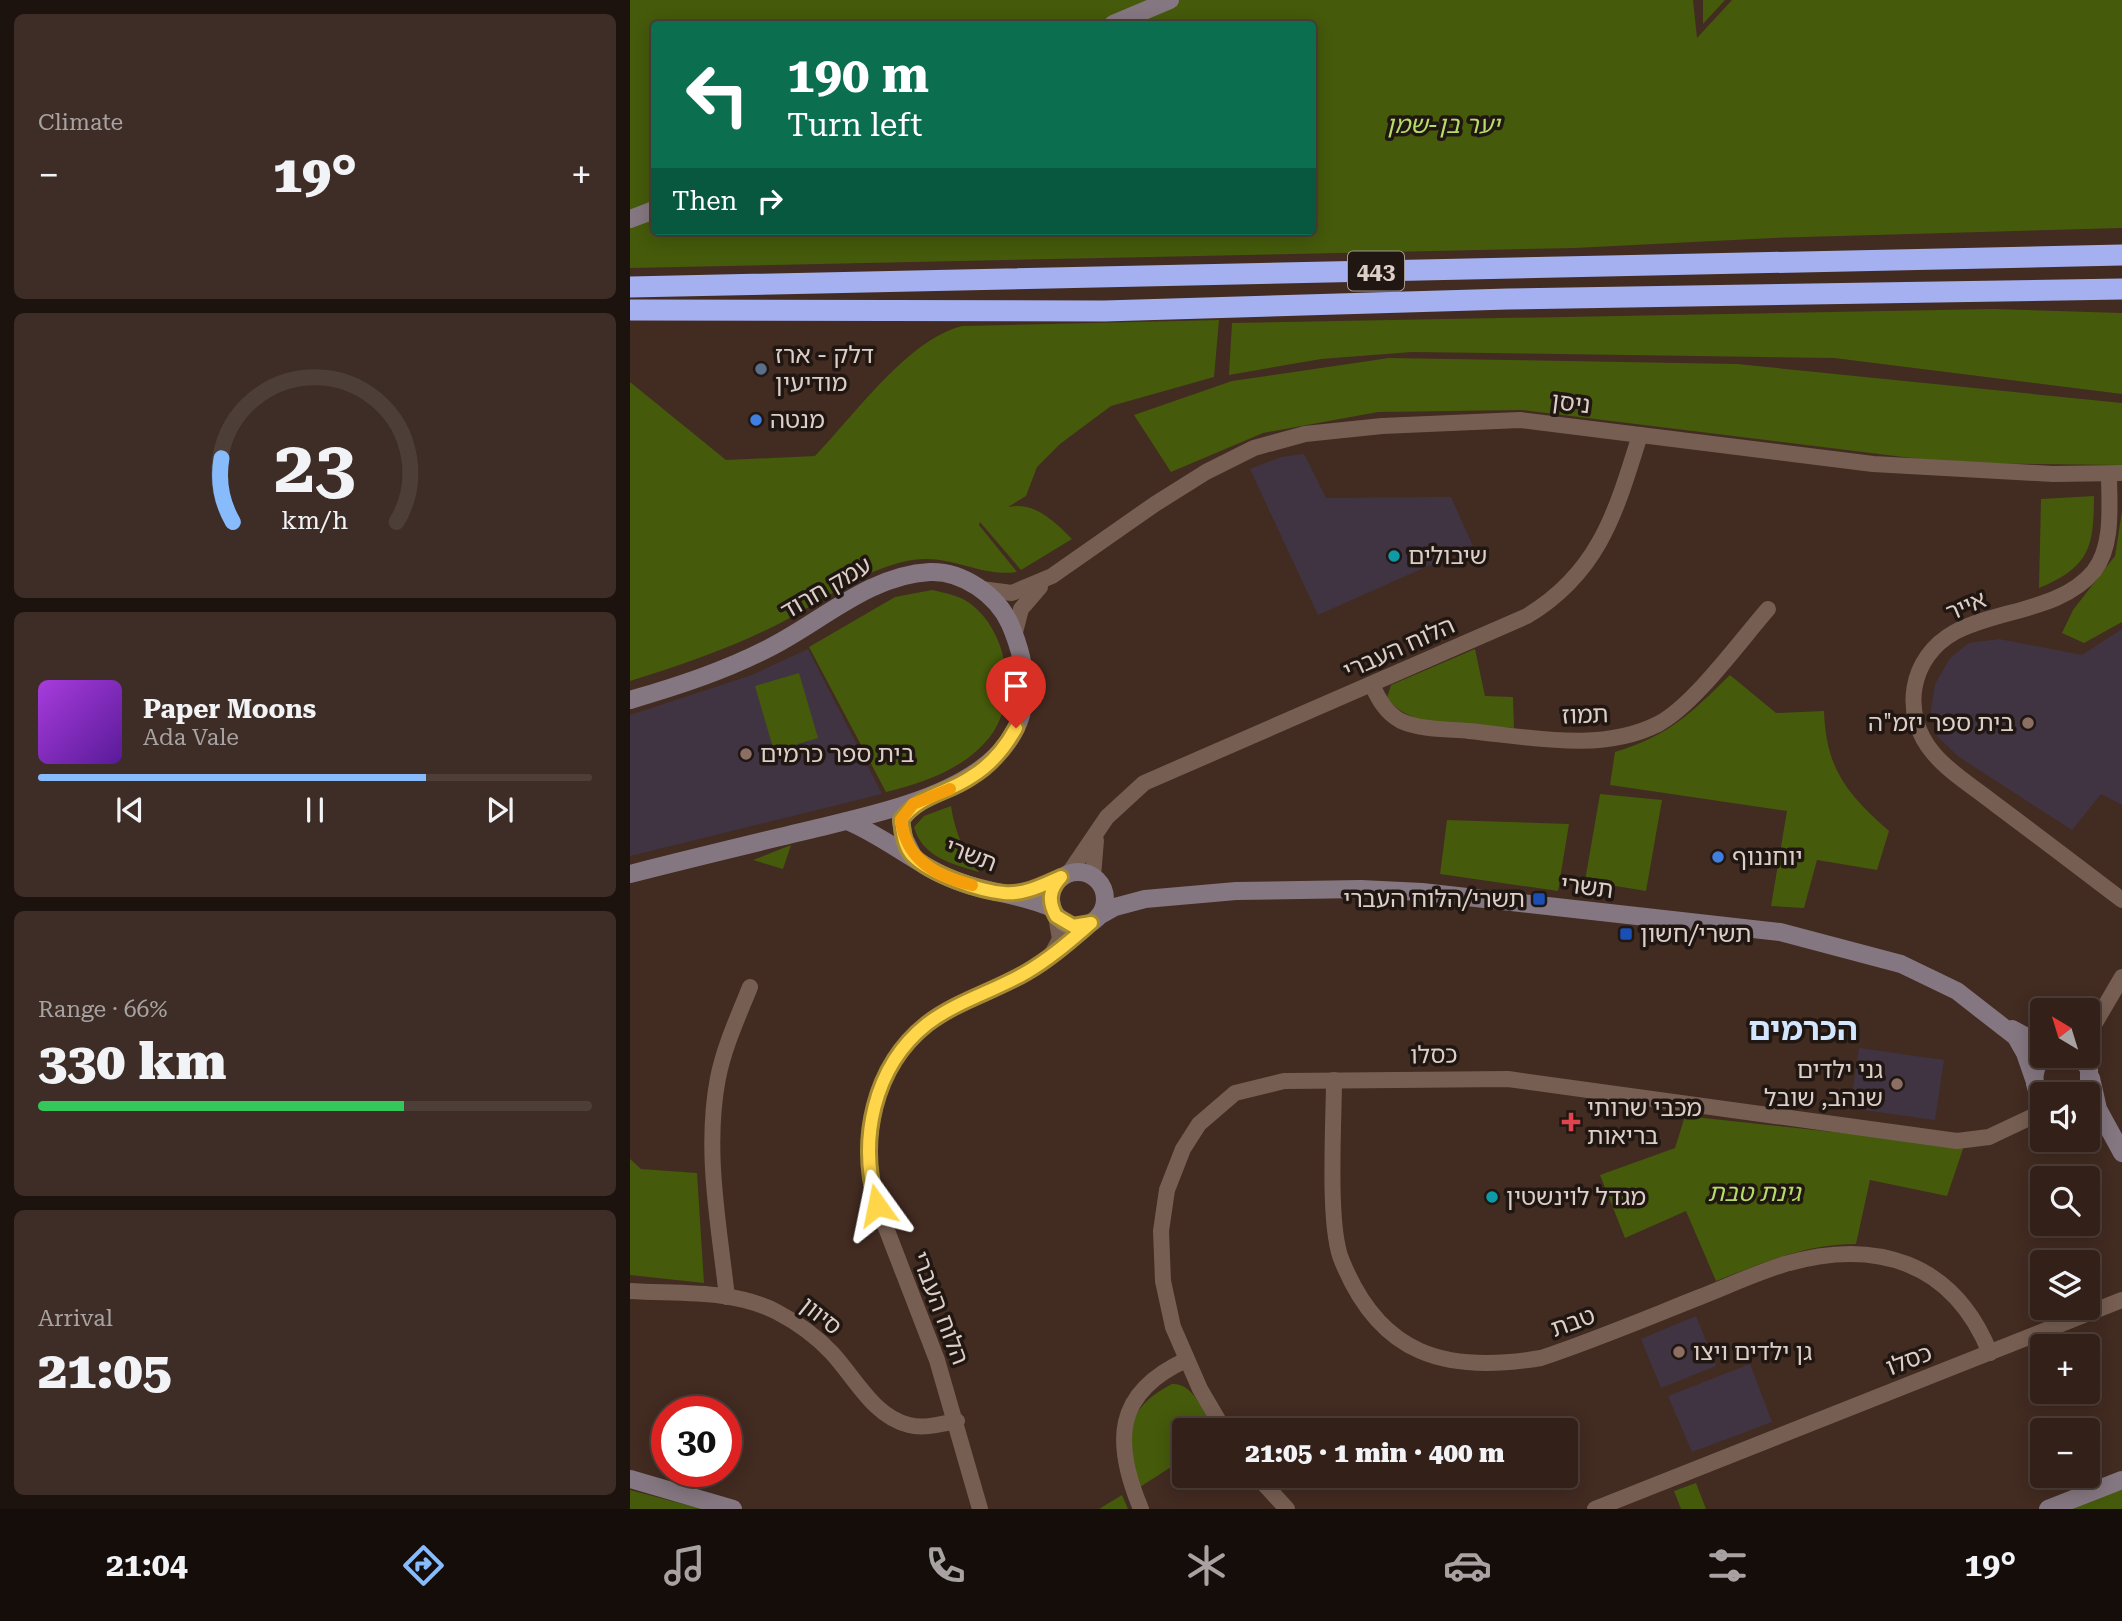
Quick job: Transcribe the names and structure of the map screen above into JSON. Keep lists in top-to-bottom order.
{
  "streets": {
    "highway": ["443"],
    "street": [
      "ניסן",
      "עמק חרוד",
      "אייר",
      "הלוח העברי",
      "תמוז",
      "תשרי",
      "כסלו",
      "סיוון",
      "טבת"
    ]
  },
  "crossings": [
    ["ניסן", "עמק חרוד"],
    ["ניסן", "אייר"],
    ["ניסן", "הלוח העברי"],
    ["עמק חרוד", "תשרי"],
    ["הלוח העברי", "תמוז"],
    ["הלוח העברי", "תשרי"],
    ["הלוח העברי", "סיוון"],
    ["כסלו", "טבת"]
  ],
  "districts": ["הכרמים"],
  "parks": ["יער בן-שמן", "גינת טבת"],
  "places": {
    "other": [
      "דלק - ארז מודיעין",
      "מנטה",
      "שיבולים",
      "בית ספר יזמ\"ה",
      "בית ספר כרמים",
      "יוחננוף",
      "גני ילדים שנהב, שובל",
      "מגדל לוינשטין",
      "גן ילדים ויצו"
    ],
    "transit": ["תשרי/הלוח העברי", "תשרי/חשון"],
    "health": ["מכבי שרותי בריאות"]
  },
  "north": "top left",
  "page": {
    "tile": [
      "Climate",
      ["Range · 66%", "330 km"],
      ["Arrival", "21:05"]
    ],
    "turn": ["190 m", "Turn left"],
    "heat": ["−", "19°", "+"],
    "then": "Then",
    "song": ["Paper Moons", "Ada Vale"],
    "map_buttons": ["+", "−"],
    "limit": "30",
    "trip": "21:05 · 1 min · 400 m",
    "tabs": ["21:04", "19°"],
    "gauge": ["23", "km/h"]
  }
}
